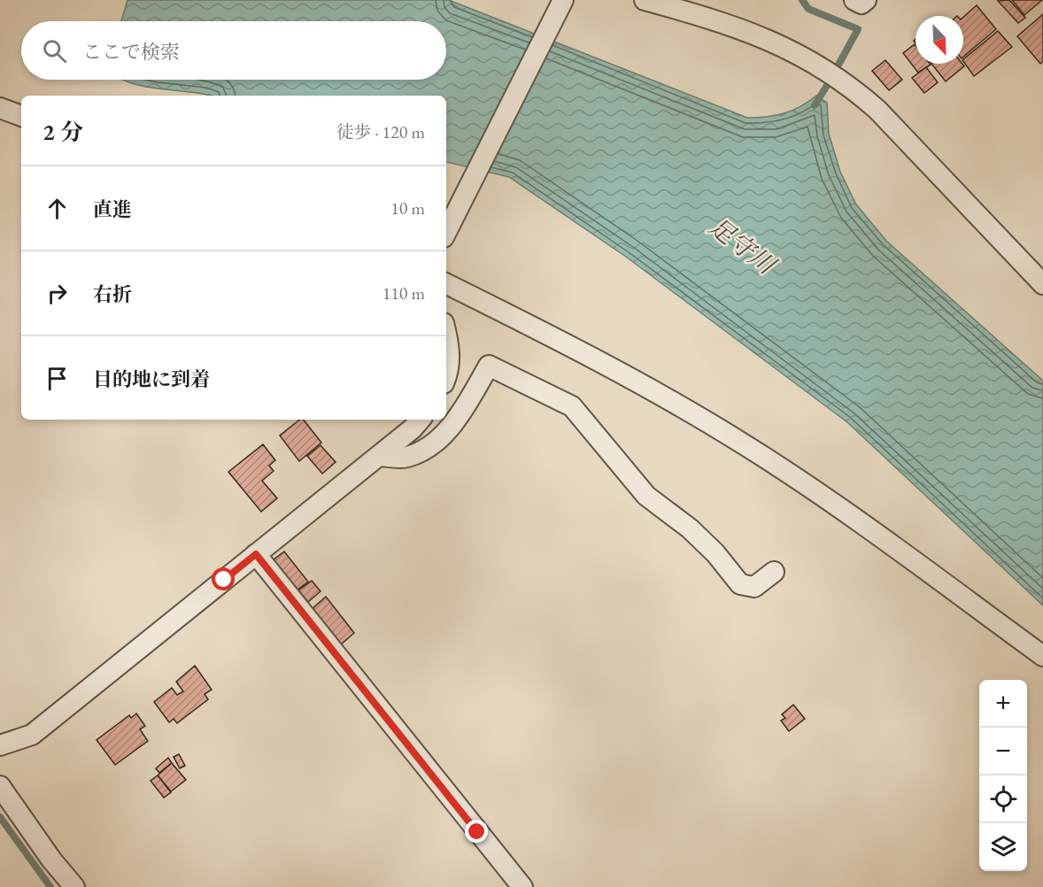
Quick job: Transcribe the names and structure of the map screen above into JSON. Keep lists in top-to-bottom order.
{
  "water": ["足守川"],
  "north": "bottom right",
  "page": {
    "search": "ここで検索",
    "heading": ["2 分", "徒歩 · 120 m"],
    "list": [
      ["直進", "10 m"],
      ["右折", "110 m"],
      "目的地に到着"
    ],
    "map_buttons": ["+", "−"]
  }
}
